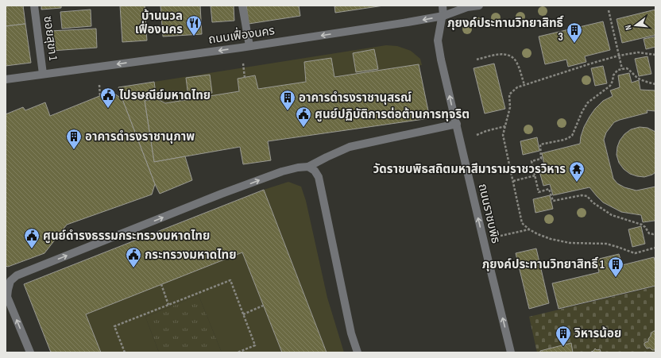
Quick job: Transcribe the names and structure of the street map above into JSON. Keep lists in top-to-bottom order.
{
  "streets": {
    "street": ["ถนนเฟื่องนคร", "ซอยสุขา 1", "ถนนราชบพิธ"]
  },
  "crossings": [
    ["ถนนเฟื่องนคร", "ซอยสุขา 1"],
    ["ถนนเฟื่องนคร", "ถนนราชบพิธ"]
  ],
  "one_way": ["ถนนเฟื่องนคร", "ถนนราชบพิธ"],
  "places": {
    "restaurant": ["บ้านนวล เฟื่องนคร"],
    "building": [
      "ภุยงค์ประทานวิทยาสิทธิ์ 3",
      "อาคารดำรงราชานุสรณ์",
      "อาคารดำรงราชานุภาพ",
      "ภุยงค์ประทานวิทยาสิทธิ์ 1",
      "วิหารน้อย"
    ],
    "public building": [
      "ไปรษณีย์มหาดไทย",
      "ศูนย์ปฏิบัติการต่อต้านการทุจริต",
      "ศูนย์ดำรงธรรมกระทรวงมหาดไทย",
      "กระทรวงมหาดไทย"
    ],
    "temple": ["วัดราชบพิธสถิตมหาสีมารามราชวรวิหาร"]
  },
  "north": "left"
}
